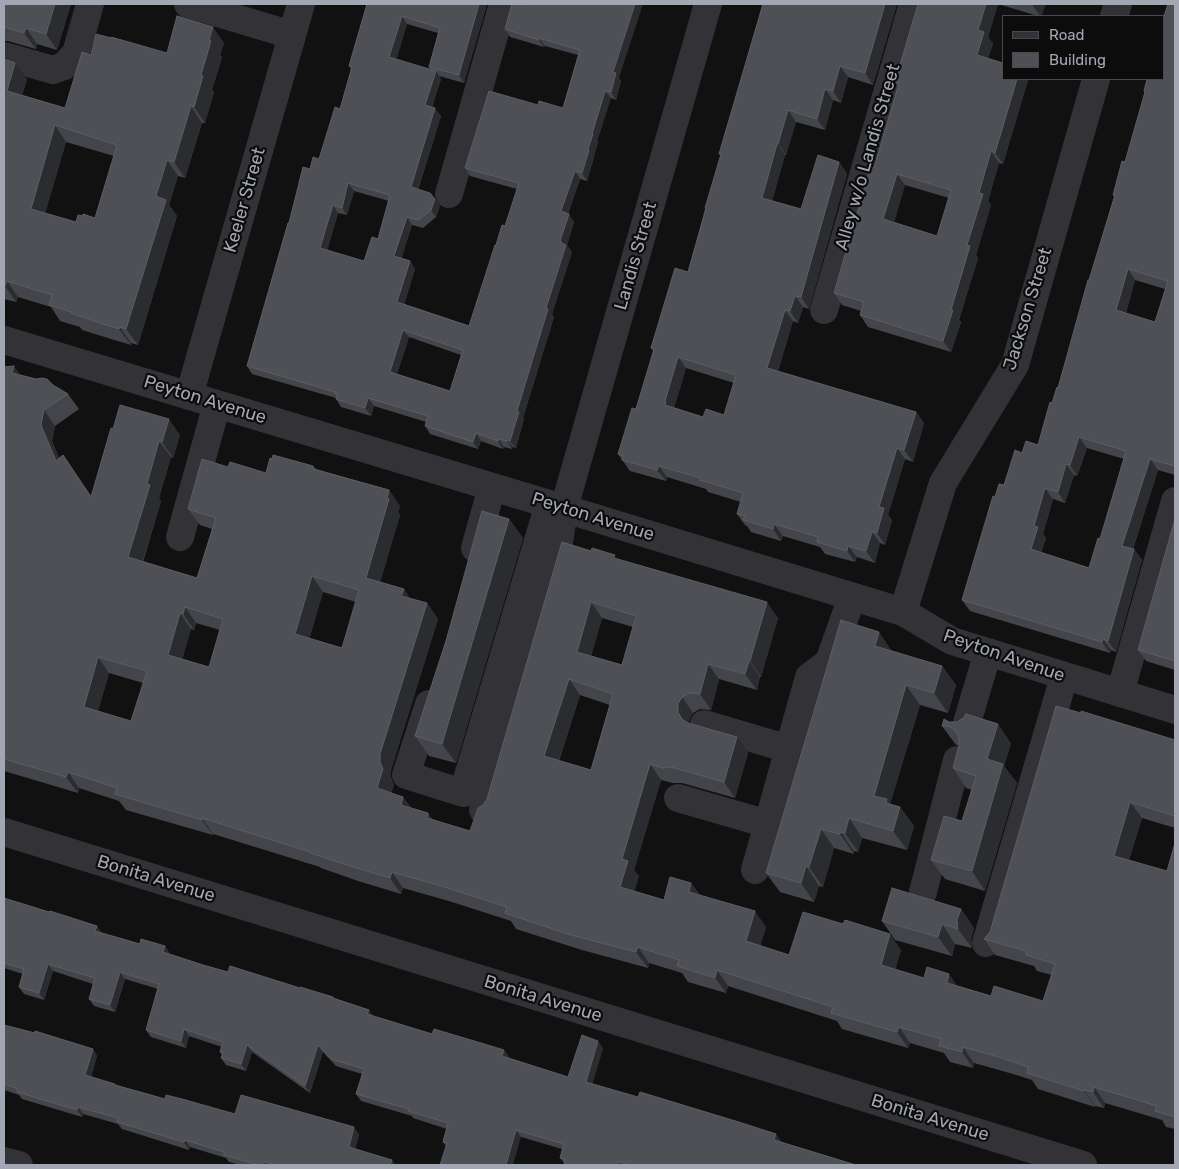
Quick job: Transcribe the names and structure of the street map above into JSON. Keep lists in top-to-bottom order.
{
  "streets": {
    "street": [
      "Alley w/o Landis Street",
      "Keeler Street",
      "Landis Street",
      "Jackson Street",
      "Peyton Avenue",
      "Bonita Avenue"
    ]
  },
  "crossings": [
    ["Keeler Street", "Peyton Avenue"],
    ["Landis Street", "Peyton Avenue"],
    ["Jackson Street", "Peyton Avenue"]
  ],
  "legend": ["Road", "Building"]
}
